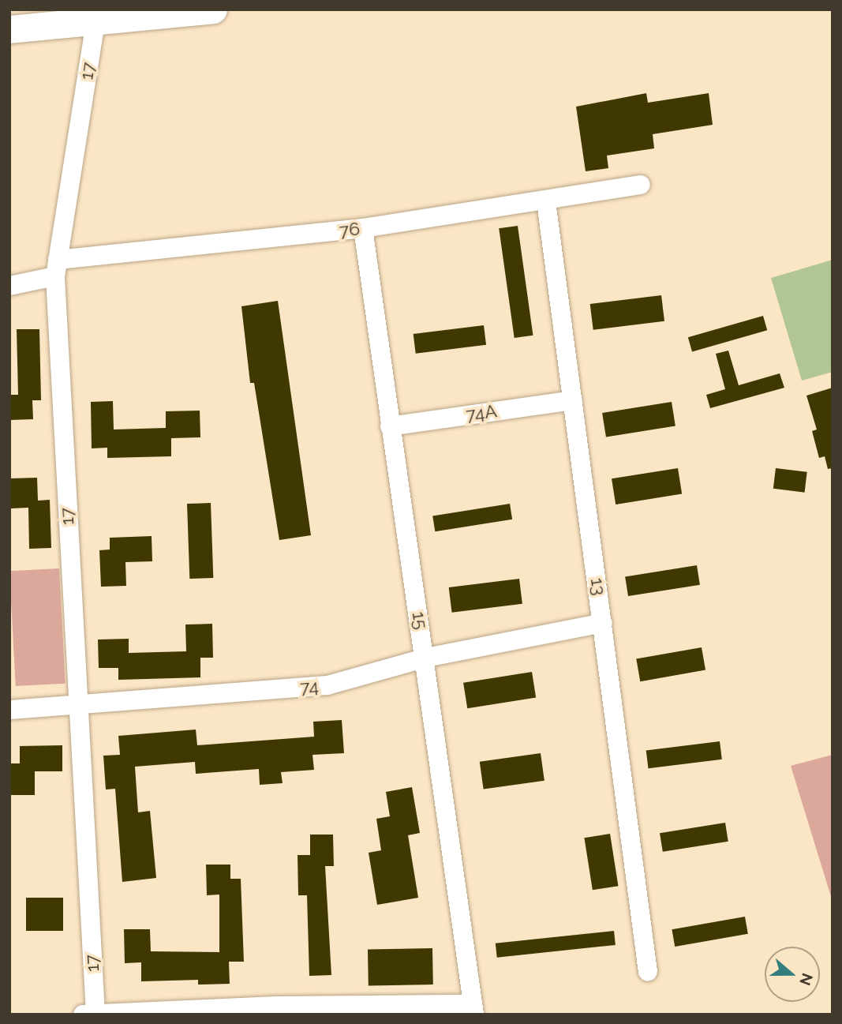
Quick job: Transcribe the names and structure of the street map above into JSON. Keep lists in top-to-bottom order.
{
  "streets": {
    "street": [
      "17",
      "76",
      "74A",
      "13",
      "15",
      "74"
    ]
  },
  "crossings": [
    ["17", "76"],
    ["17", "74"],
    ["76", "13"],
    ["76", "15"],
    ["74A", "13"],
    ["74A", "15"],
    ["13", "74"],
    ["15", "74"]
  ],
  "north": "right"
}
